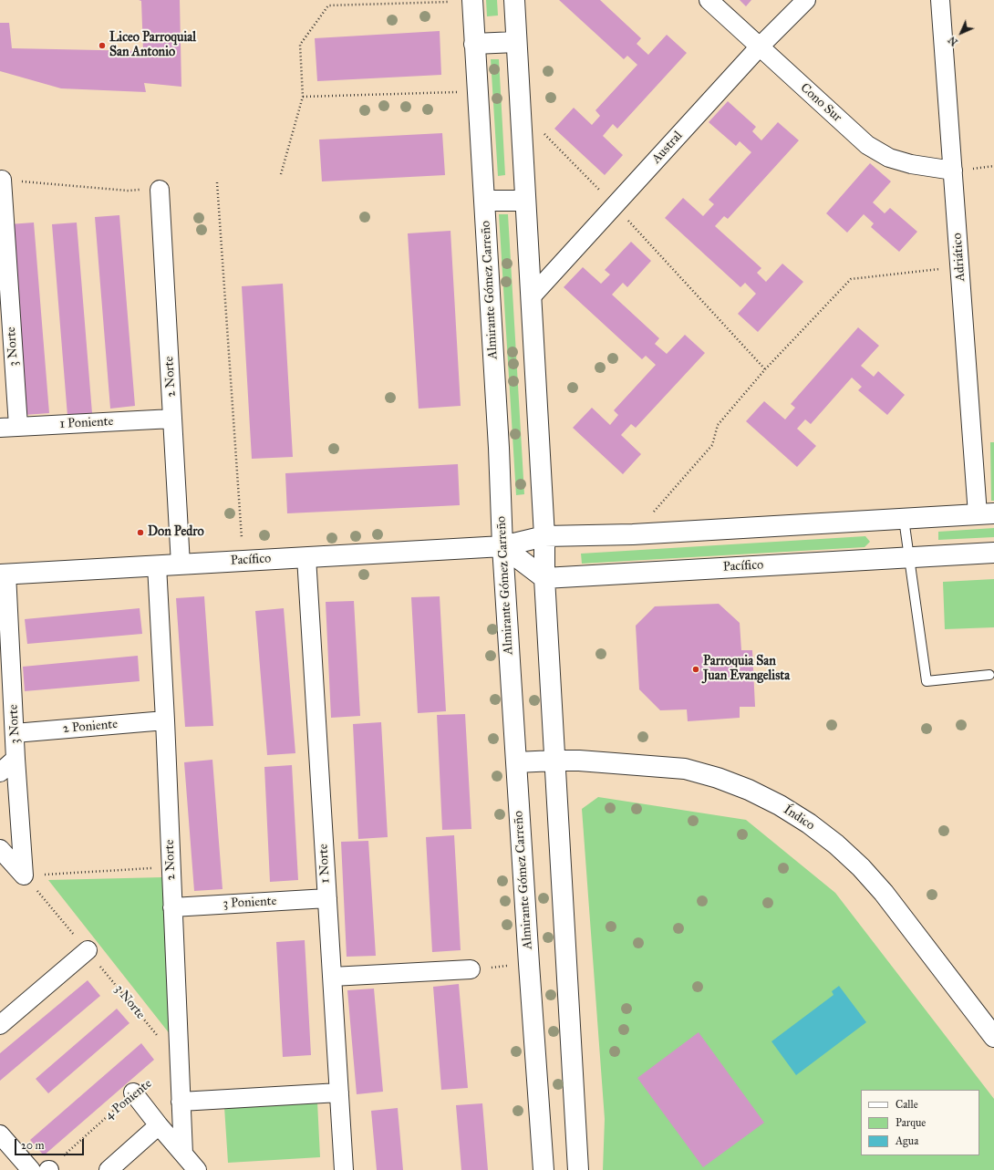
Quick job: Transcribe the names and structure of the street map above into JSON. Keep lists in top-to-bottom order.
{
  "streets": {
    "street": [
      "Cono Sur",
      "Austral",
      "Adriático",
      "Almirante Gómez Carreño",
      "3 Norte",
      "2 Norte",
      "1 Poniente",
      "Pacífico",
      "2 Poniente",
      "Índico",
      "1 Norte",
      "3 Poniente"
    ],
    "path": ["4 Poniente"]
  },
  "crossings": [
    ["Cono Sur", "Austral"],
    ["Cono Sur", "Adriático"],
    ["Adriático", "Pacífico"],
    ["Almirante Gómez Carreño", "Pacífico"],
    ["Almirante Gómez Carreño", "Índico"],
    ["3 Norte", "2 Norte"],
    ["3 Norte", "1 Poniente"],
    ["3 Norte", "Pacífico"],
    ["3 Norte", "2 Poniente"],
    ["2 Norte", "1 Poniente"],
    ["2 Norte", "Pacífico"],
    ["2 Norte", "2 Poniente"],
    ["2 Norte", "3 Poniente"],
    ["Pacífico", "1 Norte"],
    ["1 Norte", "3 Poniente"]
  ],
  "places": ["Liceo Parroquial San Antonio", "Don Pedro", "Parroquia San Juan Evangelista"],
  "legend": ["Calle", "Parque", "Agua"],
  "scale_bar": "20 m",
  "north": "bottom left"
}
